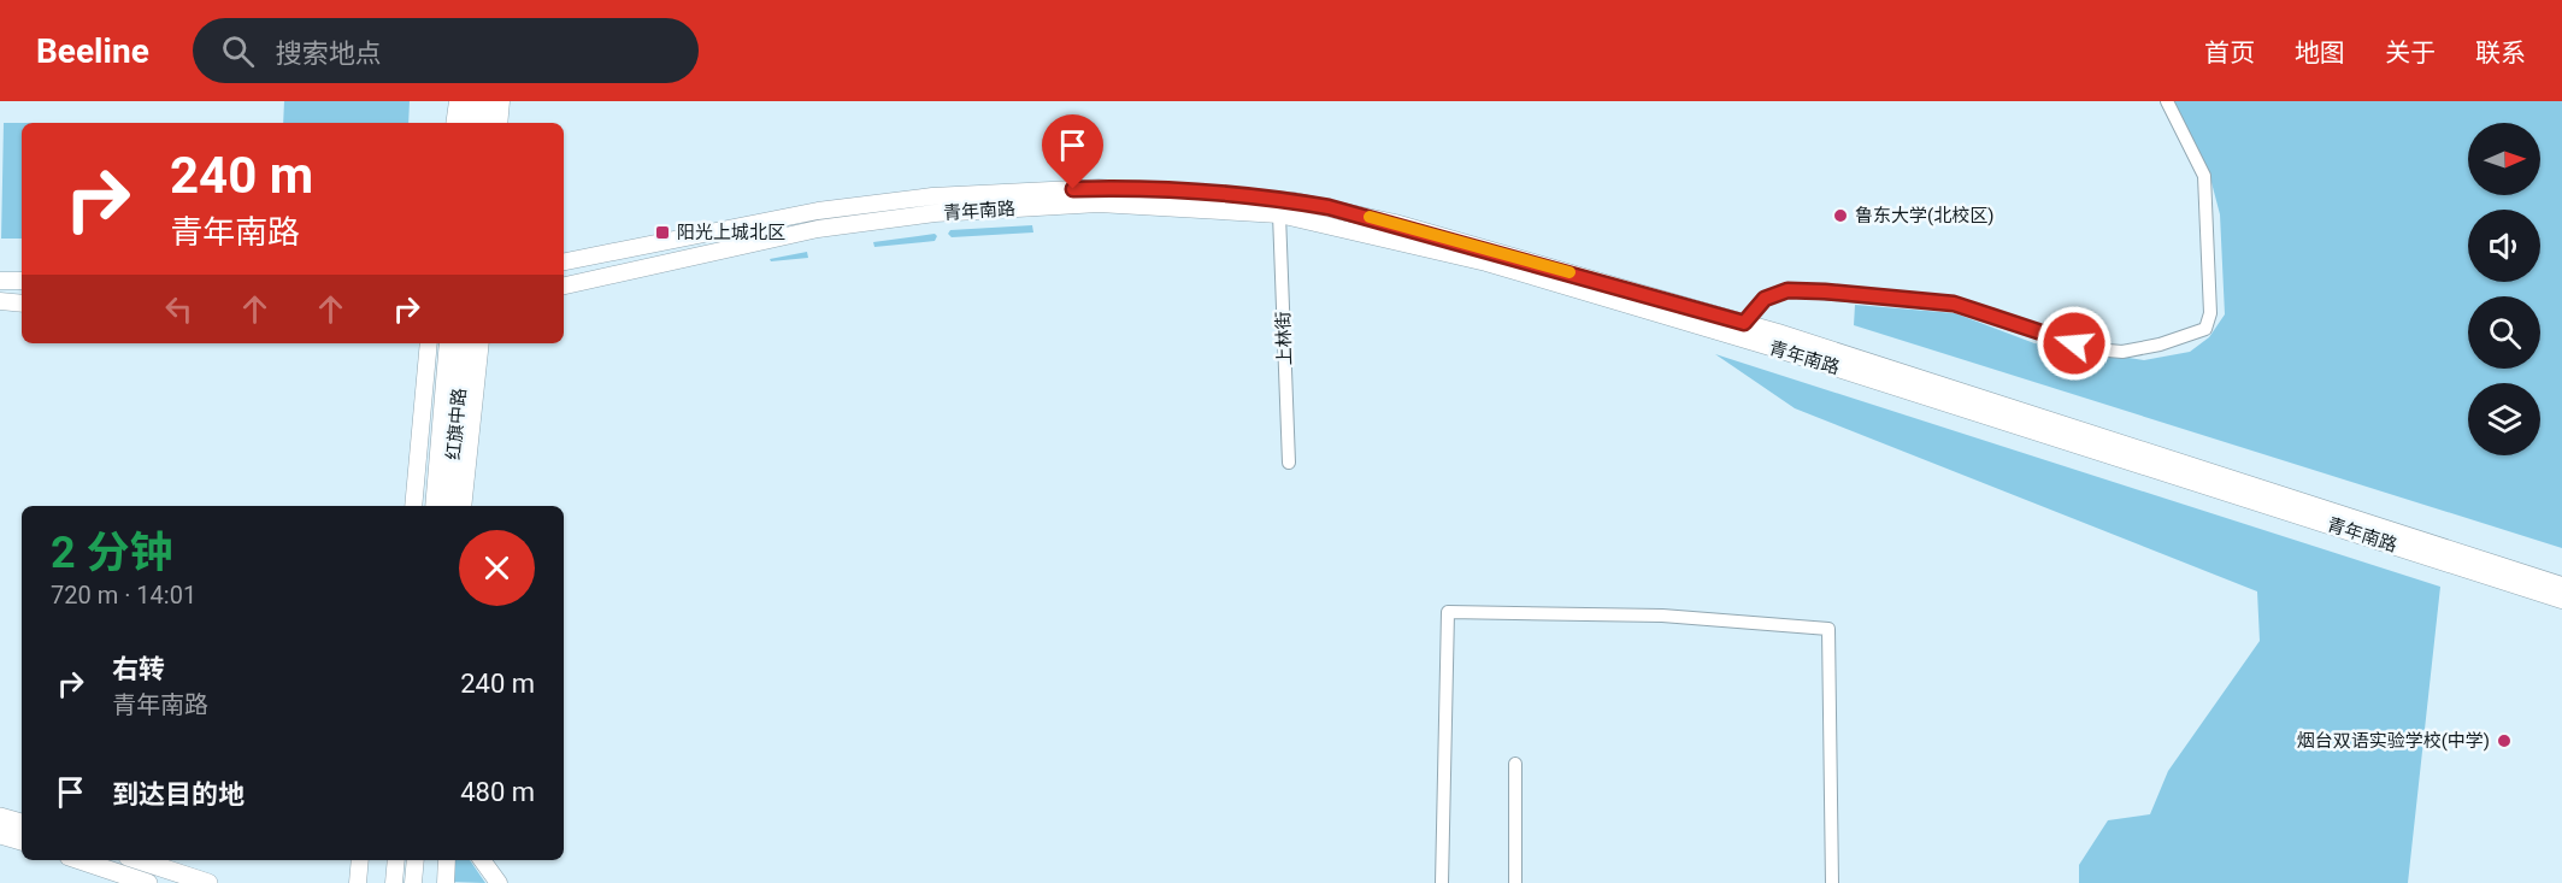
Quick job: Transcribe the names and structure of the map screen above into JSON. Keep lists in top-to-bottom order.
{
  "streets": {
    "main road": ["青年南路", "红旗中路"],
    "street": ["上林街"]
  },
  "crossings": [
    ["青年南路", "上林街"]
  ],
  "places": {
    "other": ["鲁东大学(北校区)", "烟台双语实验学校(中学)"],
    "transit": ["阳光上城北区"]
  },
  "north": "right",
  "page": {
    "header": "Beeline",
    "search": "搜索地点",
    "nav": [
      "首页",
      "地图",
      "关于",
      "联系"
    ],
    "turn": ["240 m", "青年南路"],
    "heading": ["2 分钟", "720 m · 14:01"],
    "list": [
      {
        "name": "右转",
        "note": "青年南路",
        "value": "240 m"
      },
      {
        "name": "到达目的地",
        "value": "480 m"
      }
    ]
  }
}
